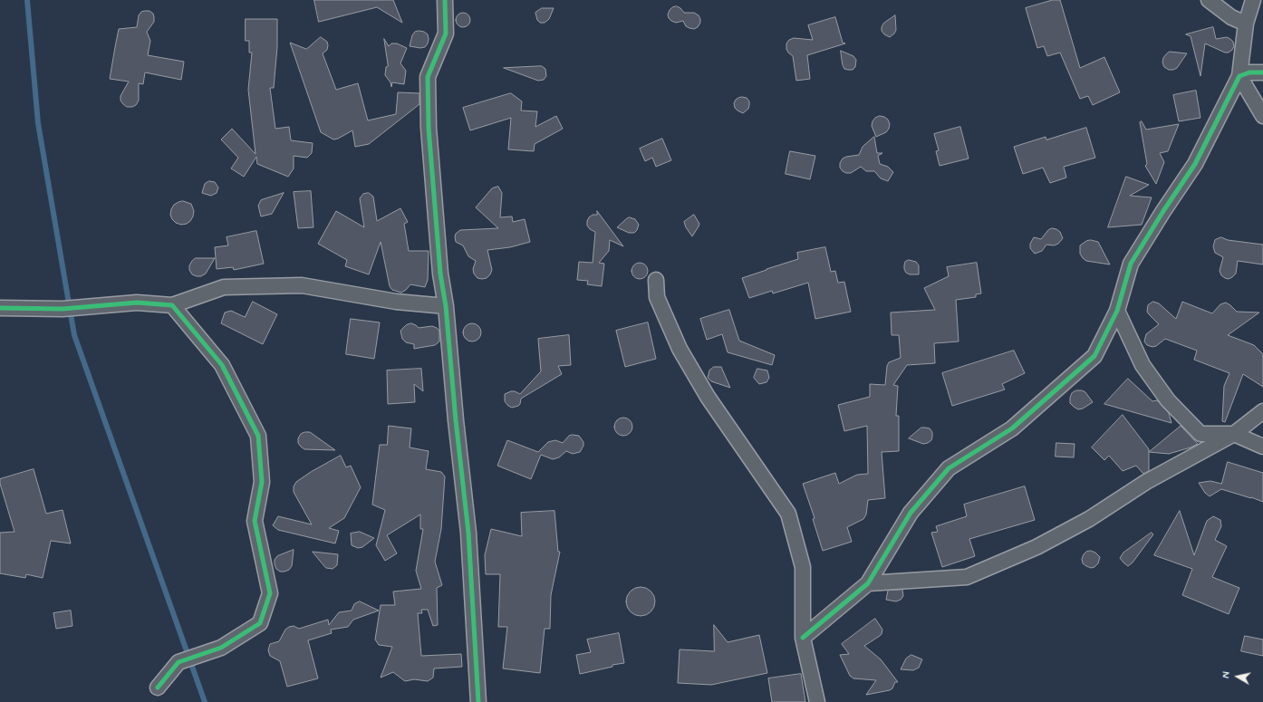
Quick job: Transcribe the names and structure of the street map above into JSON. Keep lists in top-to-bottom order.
{
  "north": "left"
}
